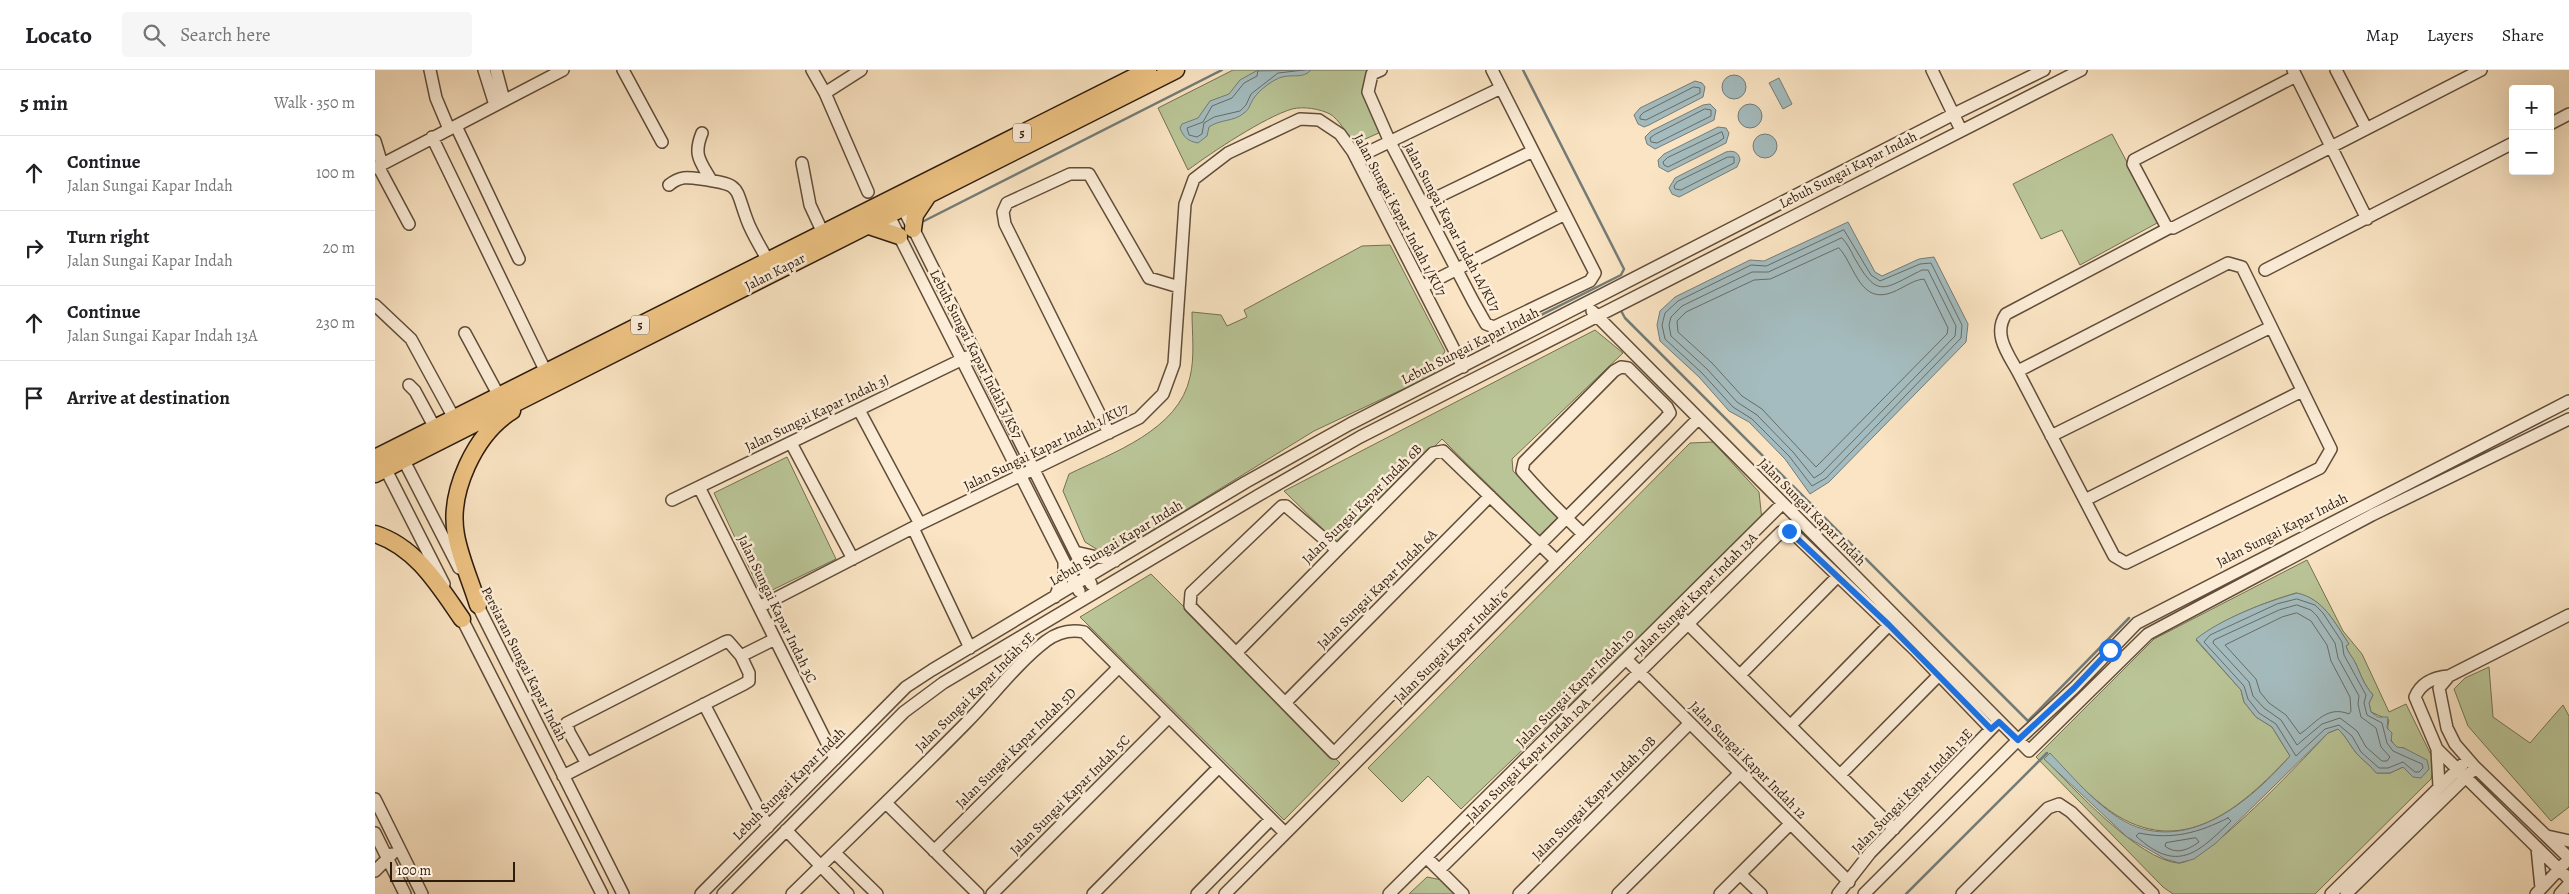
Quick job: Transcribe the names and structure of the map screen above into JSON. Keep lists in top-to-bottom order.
{
  "streets": {
    "highway": ["5", "Jalan Kapar"],
    "street": [
      "Lebuh Sungai Kapar Indah",
      "Jalan Sungai Kapar Indah 1/KU7",
      "Jalan Sungai Kapar Indah 1A/KU7",
      "Lebuh Sungai Kapar Indah 3/KS7",
      "Jalan Sungai Kapar Indah 3J",
      "Jalan Sungai Kapar Indah 6B",
      "Jalan Sungai Kapar Indah",
      "Jalan Sungai Kapar Indah 6A",
      "Jalan Sungai Kapar Indah 13A",
      "Jalan Sungai Kapar Indah 3C",
      "Jalan Sungai Kapar Indah 6",
      "Persiaran Sungai Kapar Indah",
      "Jalan Sungai Kapar Indah 10",
      "Jalan Sungai Kapar Indah 5E",
      "Jalan Sungai Kapar Indah 5D",
      "Jalan Sungai Kapar Indah 10A",
      "Jalan Sungai Kapar Indah 12",
      "Jalan Sungai Kapar Indah 13E",
      "Jalan Sungai Kapar Indah 5C",
      "Jalan Sungai Kapar Indah 10B"
    ]
  },
  "crossings": [
    ["Lebuh Sungai Kapar Indah", "Jalan Sungai Kapar Indah 1/KU7"],
    ["Lebuh Sungai Kapar Indah", "Lebuh Sungai Kapar Indah 3/KS7"],
    ["Lebuh Sungai Kapar Indah", "Jalan Sungai Kapar Indah"],
    ["Lebuh Sungai Kapar Indah", "Jalan Sungai Kapar Indah 3C"],
    ["Jalan Sungai Kapar Indah 1/KU7", "Lebuh Sungai Kapar Indah 3/KS7"],
    ["Jalan Sungai Kapar Indah 1/KU7", "Jalan Sungai Kapar Indah 3C"],
    ["Jalan Kapar", "Lebuh Sungai Kapar Indah 3/KS7"],
    ["Jalan Kapar", "Persiaran Sungai Kapar Indah"],
    ["Lebuh Sungai Kapar Indah 3/KS7", "Jalan Sungai Kapar Indah 3J"],
    ["Jalan Sungai Kapar Indah 3J", "Jalan Sungai Kapar Indah 3C"],
    ["Jalan Sungai Kapar Indah 6B", "Jalan Sungai Kapar Indah 6A"],
    ["Jalan Sungai Kapar Indah 6B", "Jalan Sungai Kapar Indah 6"],
    ["Jalan Sungai Kapar Indah", "Jalan Sungai Kapar Indah 13A"],
    ["Jalan Sungai Kapar Indah", "Jalan Sungai Kapar Indah 6"],
    ["Jalan Sungai Kapar Indah", "Jalan Sungai Kapar Indah 10"],
    ["Jalan Sungai Kapar Indah", "Jalan Sungai Kapar Indah 13E"],
    ["Jalan Sungai Kapar Indah 13A", "Jalan Sungai Kapar Indah 10A"],
    ["Jalan Sungai Kapar Indah 13A", "Jalan Sungai Kapar Indah 12"],
    ["Jalan Sungai Kapar Indah 13A", "Jalan Sungai Kapar Indah 13E"],
    ["Jalan Sungai Kapar Indah 6", "Jalan Sungai Kapar Indah 5E"],
    ["Jalan Sungai Kapar Indah 10", "Jalan Sungai Kapar Indah 12"],
    ["Jalan Sungai Kapar Indah 5E", "Jalan Sungai Kapar Indah 5D"],
    ["Jalan Sungai Kapar Indah 5E", "Jalan Sungai Kapar Indah 5C"],
    ["Jalan Sungai Kapar Indah 10A", "Jalan Sungai Kapar Indah 12"],
    ["Jalan Sungai Kapar Indah 12", "Jalan Sungai Kapar Indah 13E"],
    ["Jalan Sungai Kapar Indah 12", "Jalan Sungai Kapar Indah 10B"]
  ],
  "scale_bar": "100 m",
  "page": {
    "header": "Locato",
    "search": "Search here",
    "nav": ["Map", "Layers", "Share"],
    "heading": ["5 min", "Walk · 350 m"],
    "map_buttons": ["+", "−"],
    "list": [
      ["Continue", "Jalan Sungai Kapar Indah", "100 m"],
      ["Turn right", "Jalan Sungai Kapar Indah", "20 m"],
      ["Continue", "Jalan Sungai Kapar Indah 13A", "230 m"],
      "Arrive at destination"
    ],
    "scale": "100 m"
  }
}
